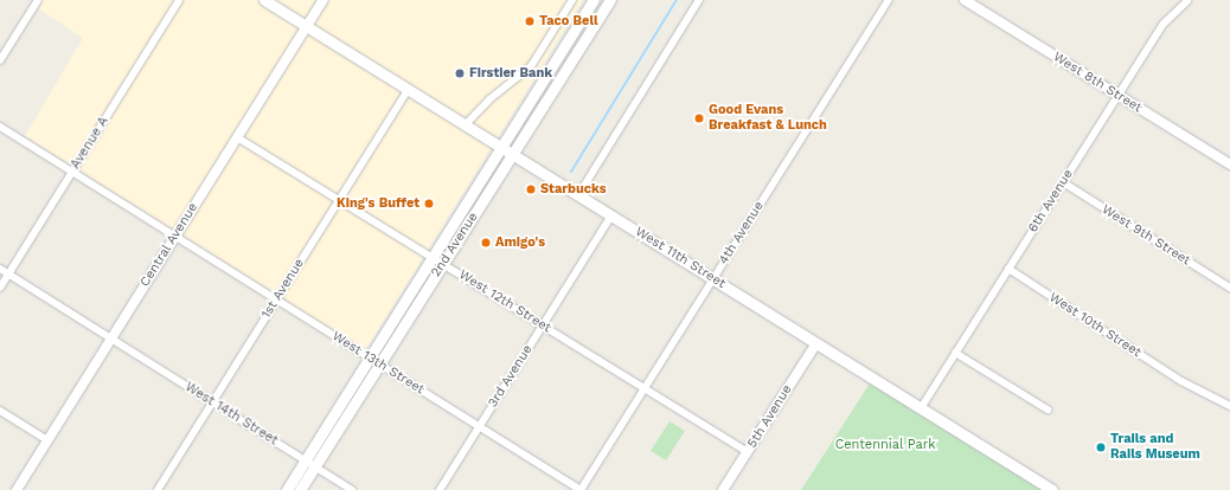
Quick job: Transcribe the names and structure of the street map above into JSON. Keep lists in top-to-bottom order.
{
  "streets": {
    "main road": ["2nd Avenue", "West 11th Street"],
    "street": [
      "West 8th Street",
      "Avenue A",
      "6th Avenue",
      "4th Avenue",
      "West 9th Street",
      "Central Avenue",
      "1st Avenue",
      "West 12th Street",
      "West 10th Street",
      "West 13th Street",
      "3rd Avenue",
      "West 14th Street",
      "5th Avenue"
    ]
  },
  "crossings": [
    ["West 8th Street", "6th Avenue"],
    ["Avenue A", "West 13th Street"],
    ["Avenue A", "West 14th Street"],
    ["6th Avenue", "West 9th Street"],
    ["6th Avenue", "West 11th Street"],
    ["6th Avenue", "West 10th Street"],
    ["4th Avenue", "West 11th Street"],
    ["4th Avenue", "West 12th Street"],
    ["4th Avenue", "West 13th Street"],
    ["Central Avenue", "West 11th Street"],
    ["Central Avenue", "West 12th Street"],
    ["Central Avenue", "West 13th Street"],
    ["Central Avenue", "West 14th Street"],
    ["2nd Avenue", "West 11th Street"],
    ["2nd Avenue", "West 12th Street"],
    ["2nd Avenue", "West 13th Street"],
    ["2nd Avenue", "West 14th Street"],
    ["West 11th Street", "1st Avenue"],
    ["West 11th Street", "3rd Avenue"],
    ["West 11th Street", "5th Avenue"],
    ["1st Avenue", "West 12th Street"],
    ["1st Avenue", "West 13th Street"],
    ["1st Avenue", "West 14th Street"],
    ["West 12th Street", "3rd Avenue"],
    ["West 12th Street", "5th Avenue"],
    ["West 13th Street", "3rd Avenue"]
  ],
  "parks": ["Centennial Park"],
  "places": [
    "Taco Bell",
    "Firstier Bank",
    "Good Evans Breakfast & Lunch",
    "Starbucks",
    "King's Buffet",
    "Amigo's",
    "Trails and Rails Museum"
  ]
}
